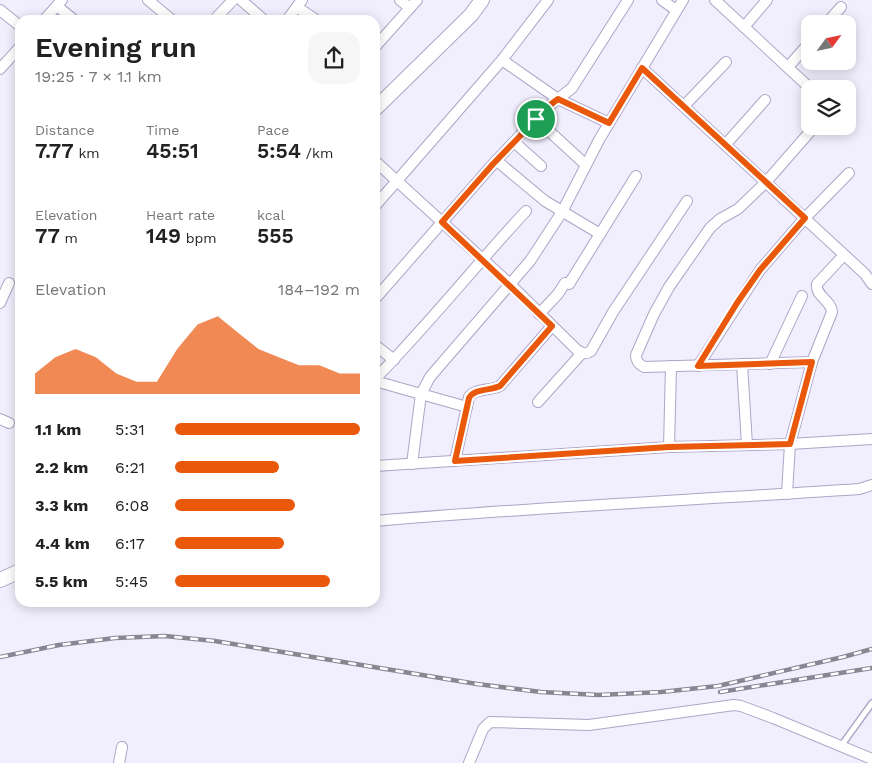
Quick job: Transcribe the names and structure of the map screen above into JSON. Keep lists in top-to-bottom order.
{
  "north": "top right",
  "page": {
    "heading": ["Evening run", "19:25 · 7 × 1.1 km"],
    "stats": [
      ["Distance", "7.77 km"],
      ["Time", "45:51"],
      ["Pace", "5:54 /km"],
      ["Elevation", "77 m"],
      ["Heart rate", "149 bpm"],
      ["kcal", "555"]
    ],
    "chart": ["Elevation", "184–192 m"],
    "list": [
      {
        "name": "1.1 km",
        "note": "5:31"
      },
      {
        "name": "2.2 km",
        "note": "6:21"
      },
      {
        "name": "3.3 km",
        "note": "6:08"
      },
      {
        "name": "4.4 km",
        "note": "6:17"
      },
      {
        "name": "5.5 km",
        "note": "5:45"
      }
    ]
  }
}
